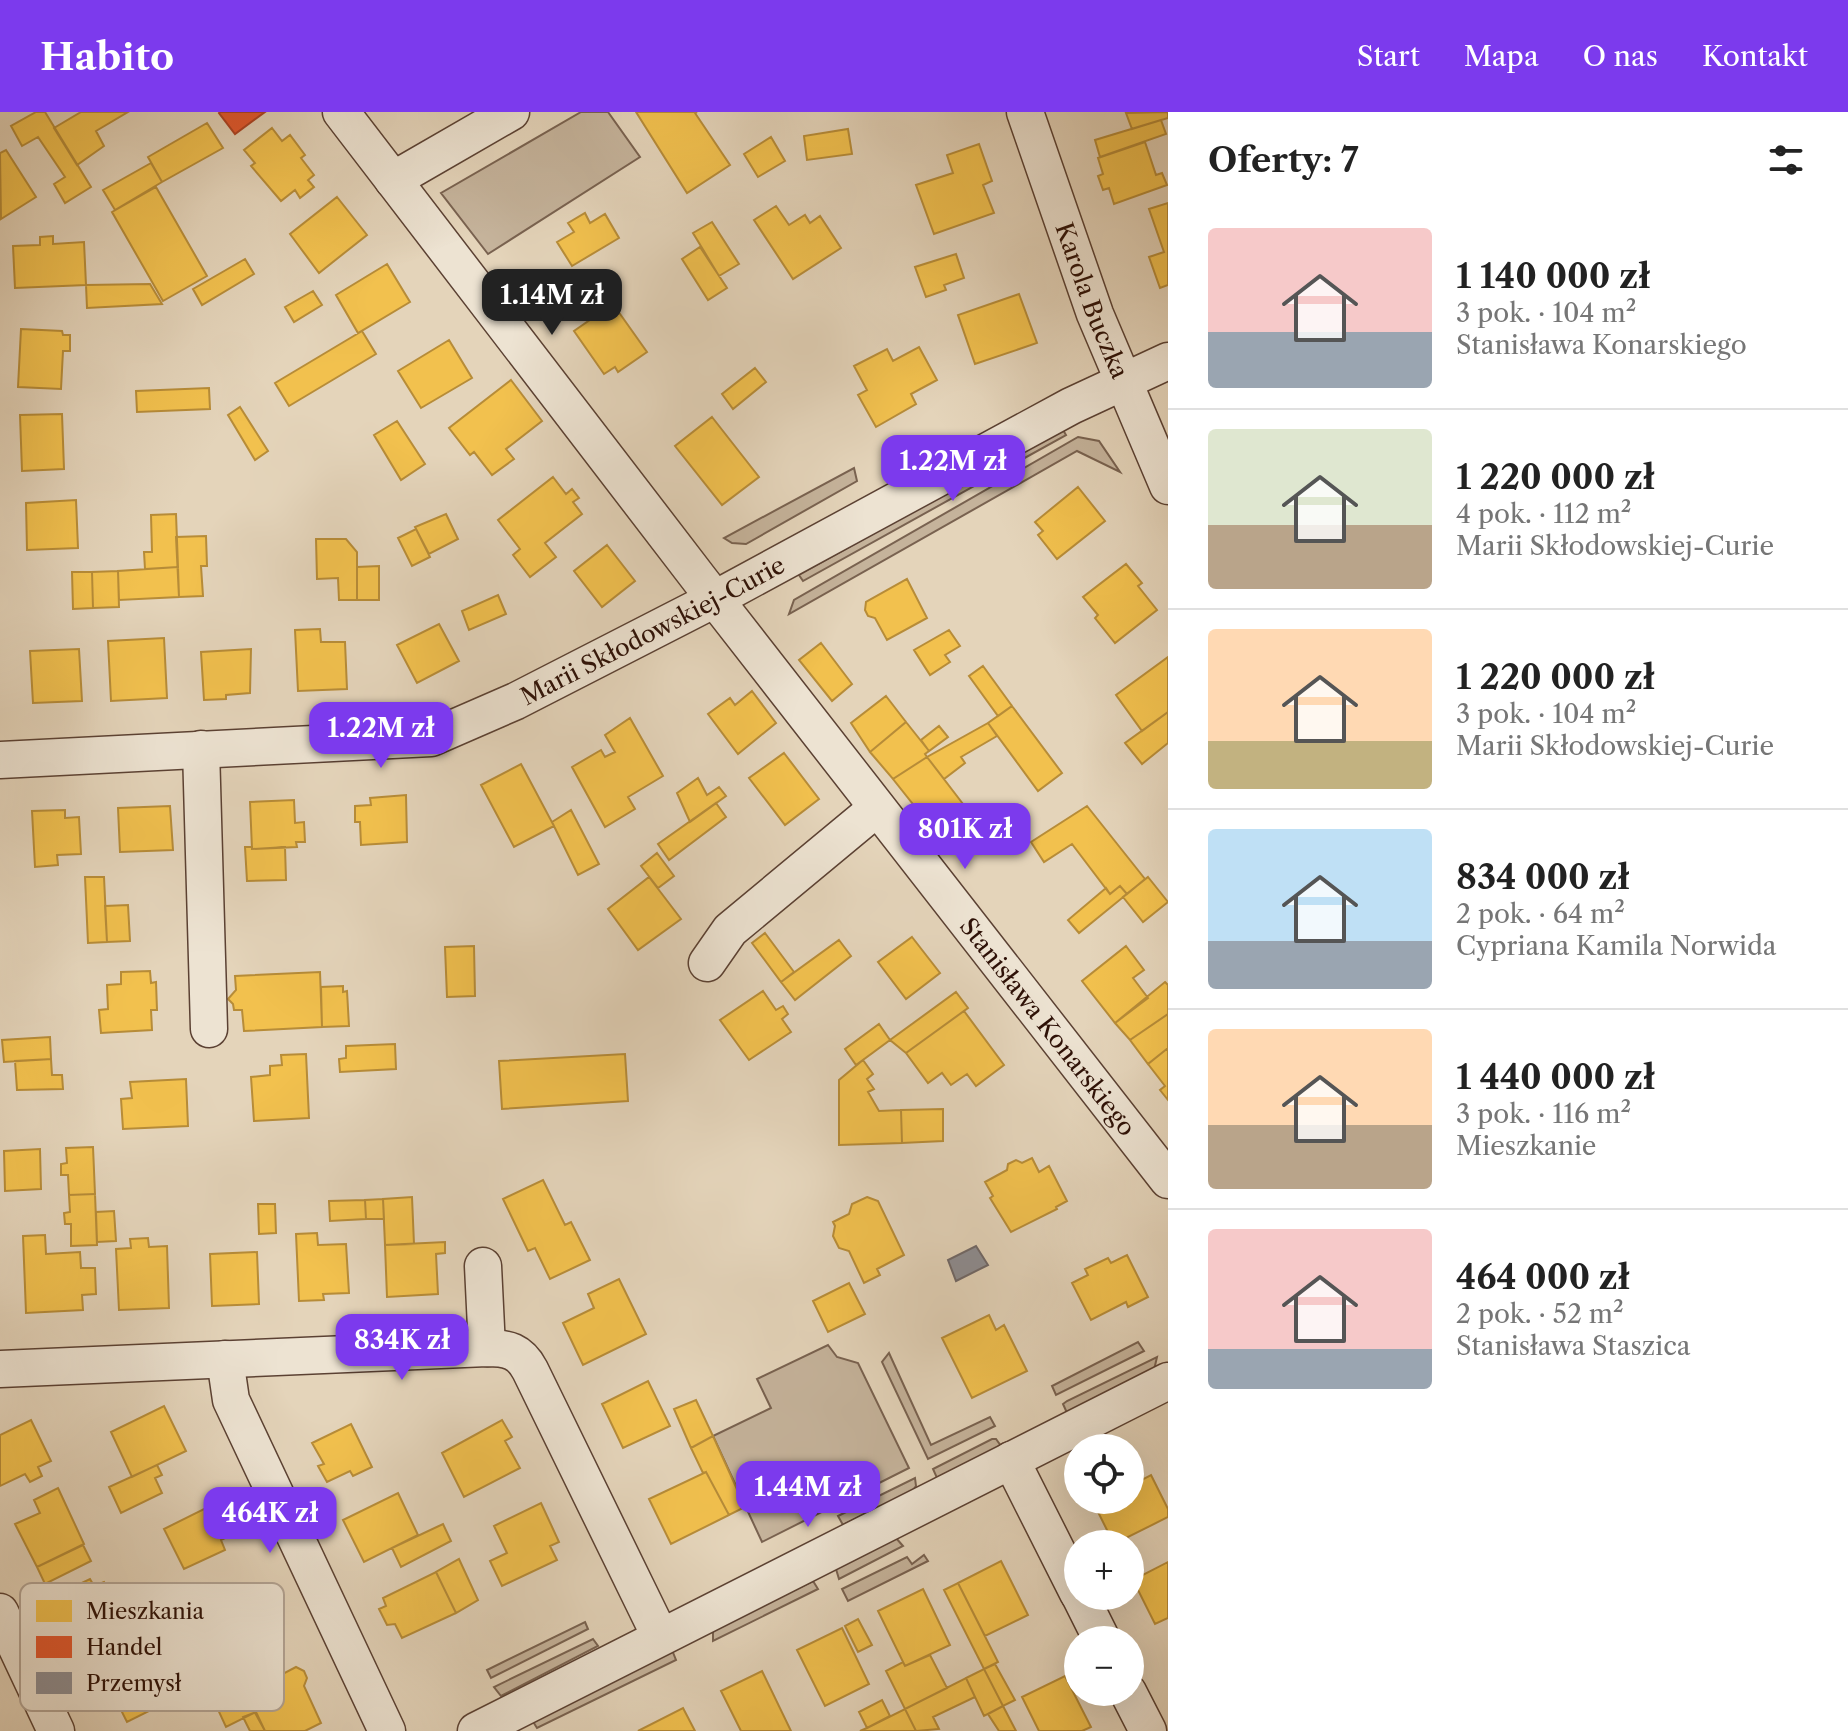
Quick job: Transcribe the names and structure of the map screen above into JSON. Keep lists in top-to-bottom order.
{
  "streets": {
    "street": ["Karola Buczka", "Marii Skłodowskiej-Curie", "Stanisława Konarskiego"]
  },
  "crossings": [
    ["Karola Buczka", "Marii Skłodowskiej-Curie"],
    ["Marii Skłodowskiej-Curie", "Stanisława Konarskiego"]
  ],
  "legend": ["Mieszkania", "Handel", "Przemysł"],
  "page": {
    "header": "Habito",
    "nav": [
      "Start",
      "Mapa",
      "O nas",
      "Kontakt"
    ],
    "heading": "Oferty: 7",
    "list": [
      {
        "name": "1 140 000 zł",
        "note": "3 pok. · 104 m² · Stanisława Konarskiego"
      },
      {
        "name": "1 220 000 zł",
        "note": "4 pok. · 112 m² · Marii Skłodowskiej-Curie"
      },
      {
        "name": "1 220 000 zł",
        "note": "3 pok. · 104 m² · Marii Skłodowskiej-Curie"
      },
      {
        "name": "834 000 zł",
        "note": "2 pok. · 64 m² · Cypriana Kamila Norwida"
      },
      {
        "name": "1 440 000 zł",
        "note": "3 pok. · 116 m² · Mieszkanie"
      },
      {
        "name": "464 000 zł",
        "note": "2 pok. · 52 m² · Stanisława Staszica"
      }
    ],
    "price": [
      "1.14M zł",
      "1.22M zł",
      "1.22M zł",
      "801K zł",
      "834K zł",
      "1.44M zł",
      "464K zł"
    ],
    "map_buttons": ["+", "−"]
  }
}
